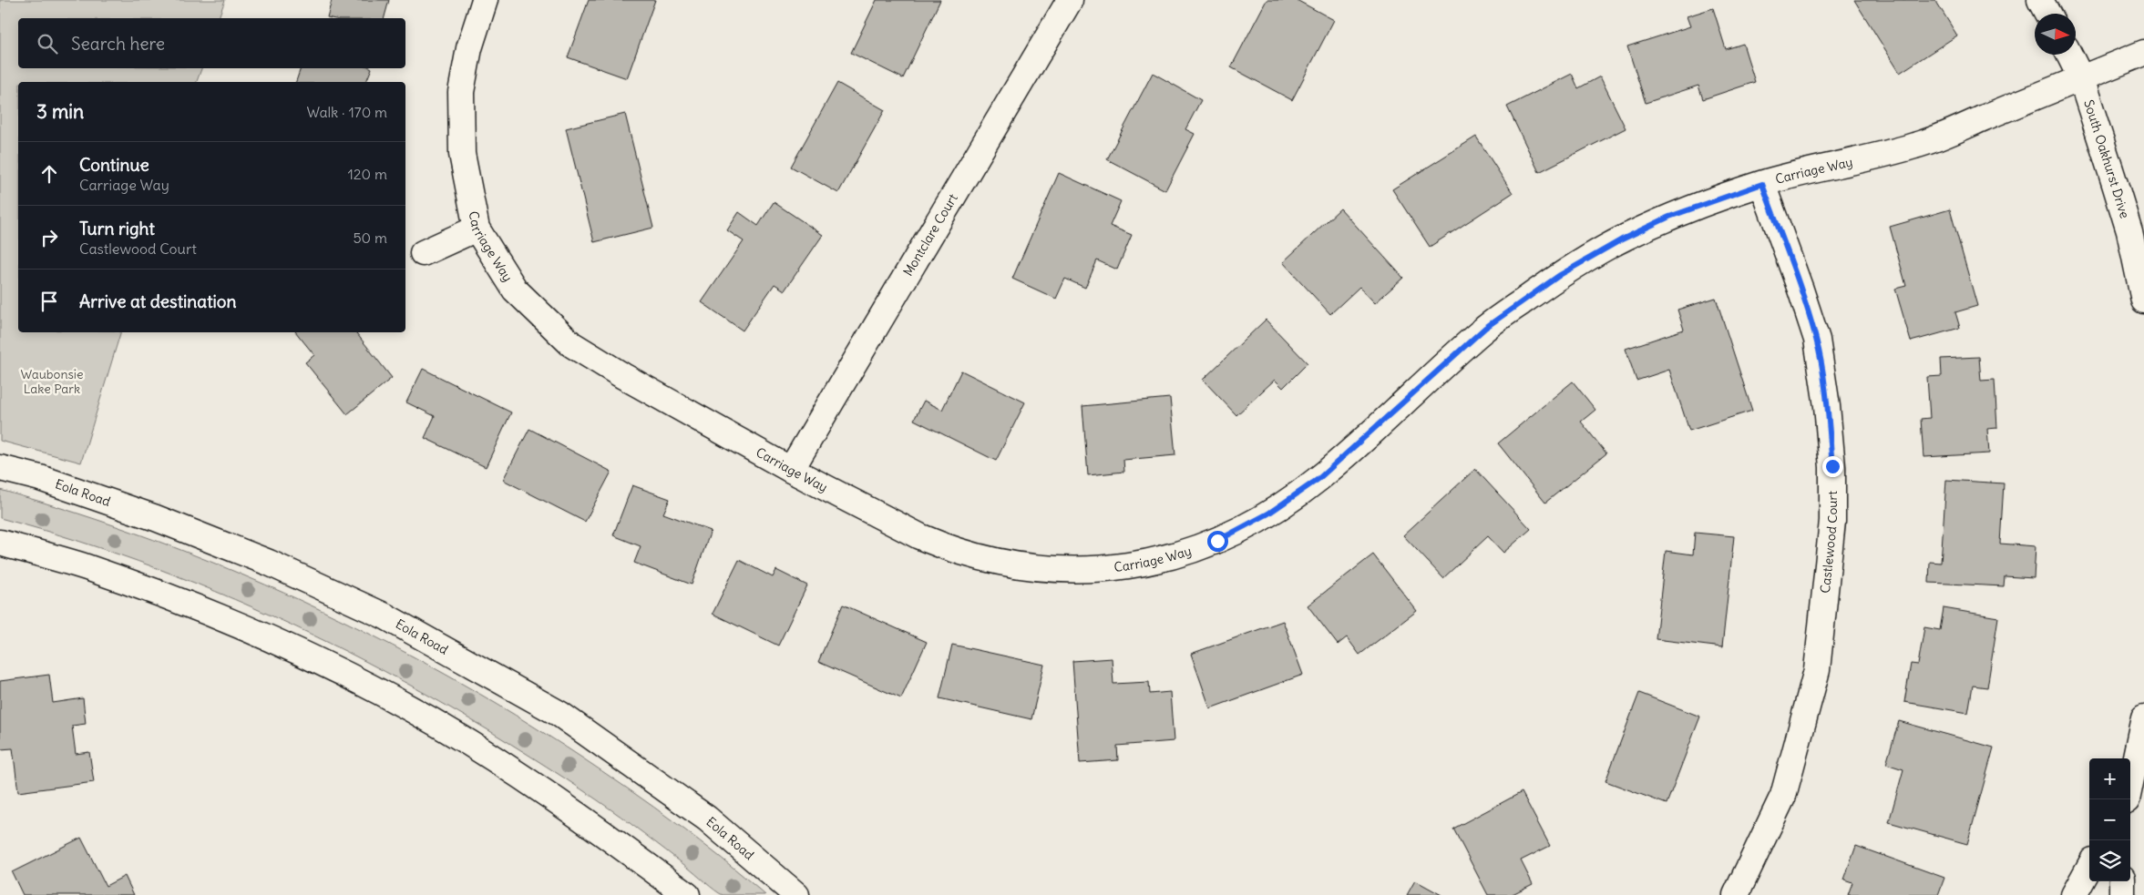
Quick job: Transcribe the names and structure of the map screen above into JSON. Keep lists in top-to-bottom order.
{
  "streets": {
    "street": [
      "South Oakhurst Drive",
      "Carriage Way",
      "Montclare Court",
      "Eola Road",
      "Castlewood Court"
    ]
  },
  "crossings": [
    ["South Oakhurst Drive", "Carriage Way"],
    ["Carriage Way", "Montclare Court"],
    ["Carriage Way", "Castlewood Court"]
  ],
  "parks": ["Waubonsie Lake Park"],
  "north": "right",
  "page": {
    "search": "Search here",
    "heading": ["3 min", "Walk · 170 m"],
    "list": [
      ["Continue", "Carriage Way", "120 m"],
      ["Turn right", "Castlewood Court", "50 m"],
      "Arrive at destination"
    ],
    "map_buttons": ["+", "−"]
  }
}
